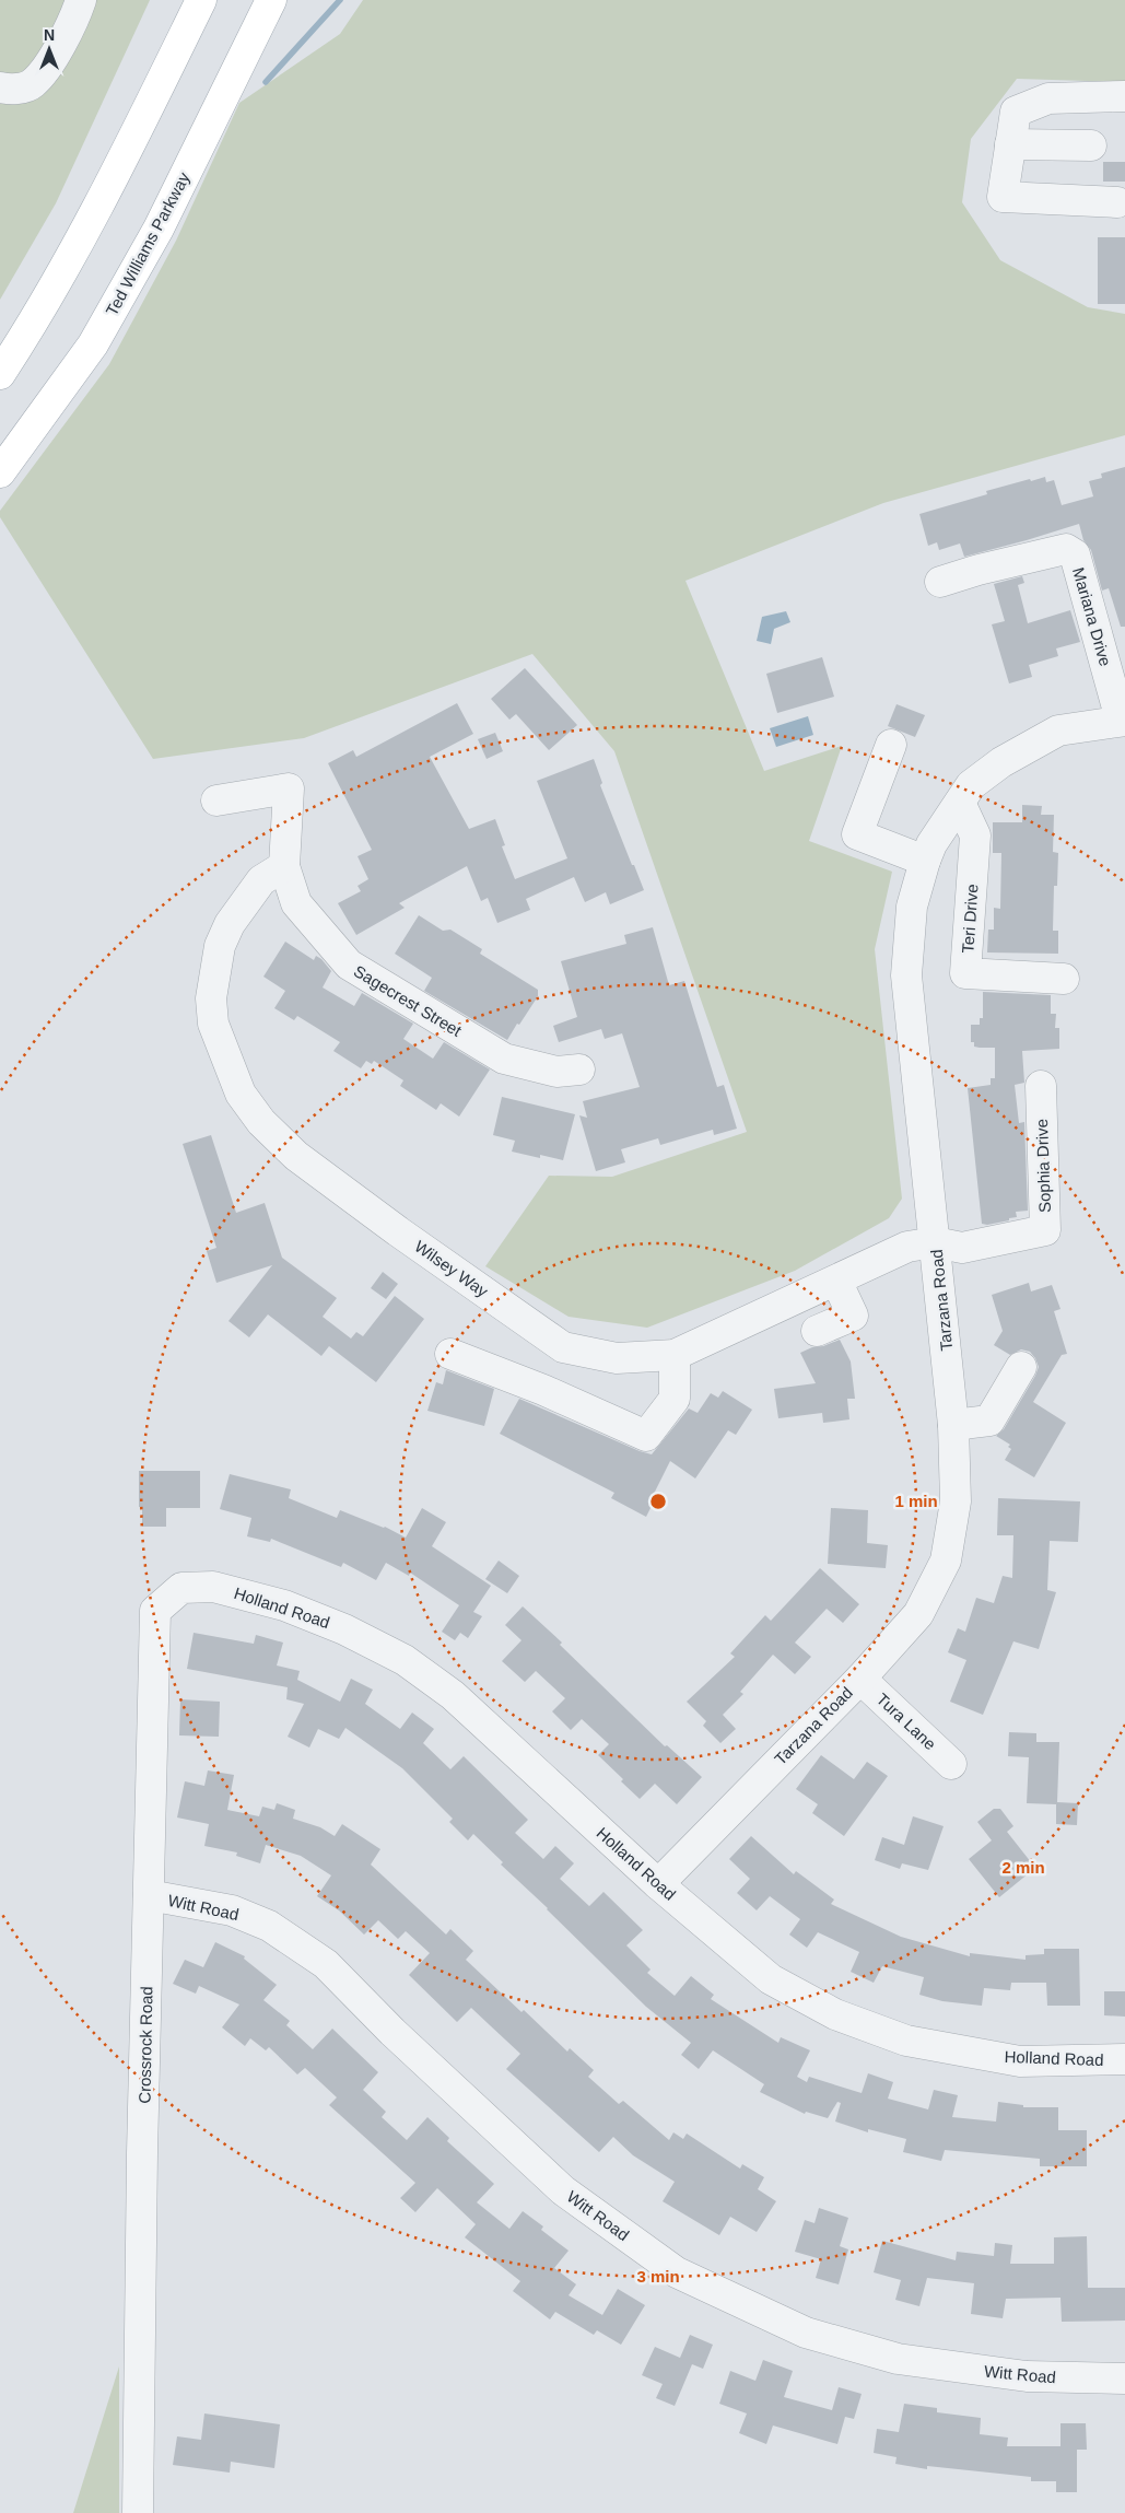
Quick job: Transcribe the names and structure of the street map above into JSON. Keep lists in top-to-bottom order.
{
  "streets": {
    "main road": ["Ted Williams Parkway"],
    "street": [
      "Mariana Drive",
      "Teri Drive",
      "Sagecrest Street",
      "Sophia Drive",
      "Wilsey Way",
      "Tarzana Road",
      "Holland Road",
      "Tura Lane",
      "Witt Road",
      "Crossrock Road"
    ]
  },
  "crossings": [
    ["Mariana Drive", "Tarzana Road"],
    ["Teri Drive", "Tarzana Road"],
    ["Sagecrest Street", "Wilsey Way"],
    ["Sophia Drive", "Wilsey Way"],
    ["Sophia Drive", "Tarzana Road"],
    ["Wilsey Way", "Tarzana Road"],
    ["Tarzana Road", "Holland Road"],
    ["Tarzana Road", "Tura Lane"],
    ["Holland Road", "Crossrock Road"],
    ["Witt Road", "Crossrock Road"]
  ],
  "north": "top",
  "rings": ["1 min", "2 min", "3 min"]
}
